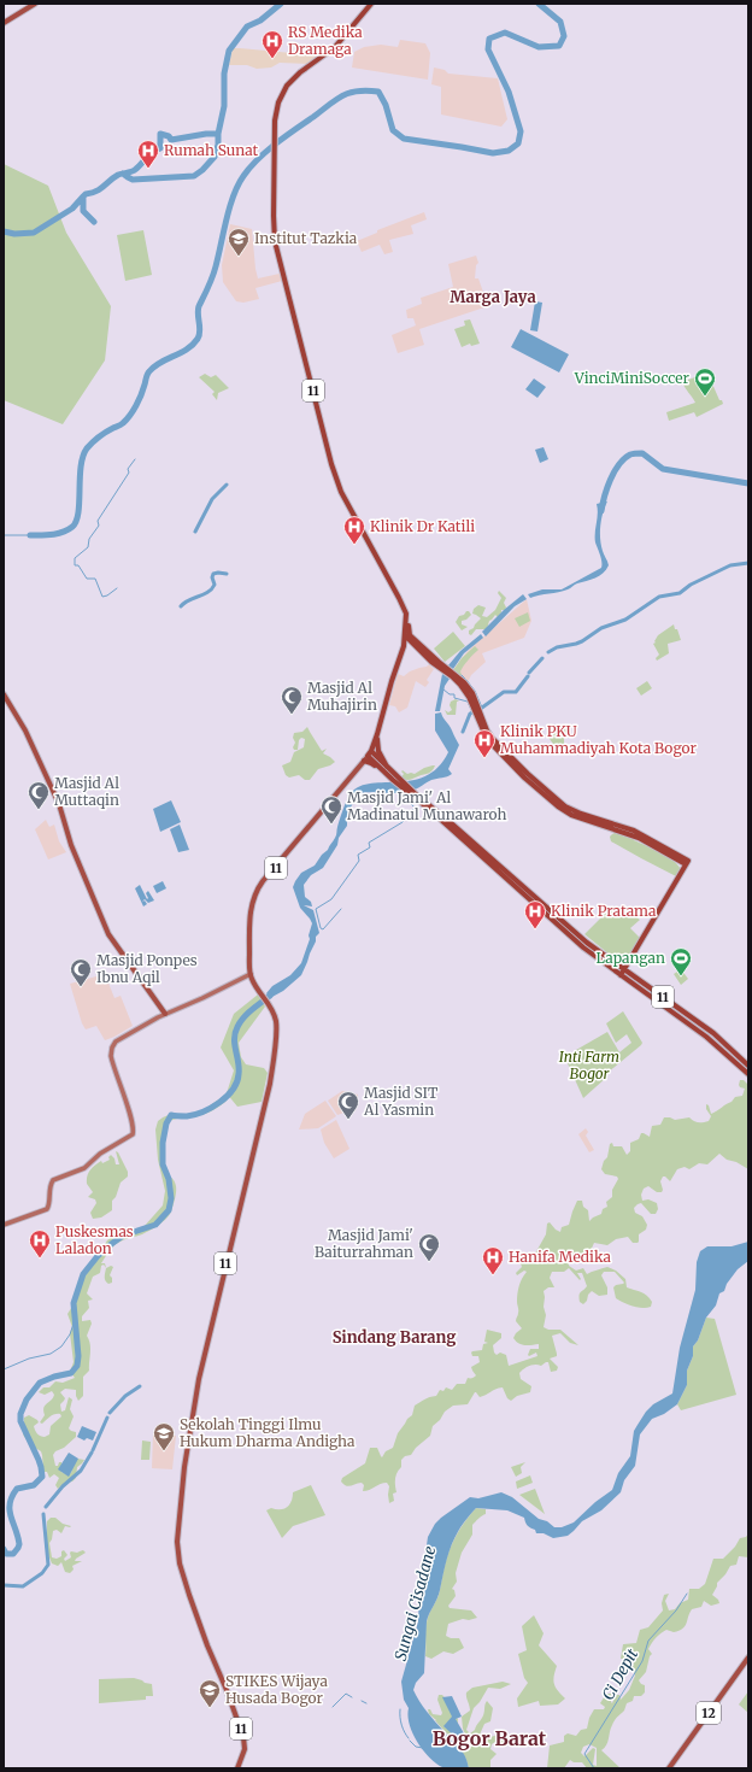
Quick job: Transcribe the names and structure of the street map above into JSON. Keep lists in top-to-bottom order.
{
  "streets": {
    "highway": ["11"],
    "main road": ["12"]
  },
  "districts": ["Marga Jaya", "Sindang Barang", "Bogor Barat"],
  "water": ["Sungai Cisadane", "Ci Depit"],
  "parks": ["Inti Farm Bogor"],
  "places": {
    "hospital": [
      "RS Medika Dramaga",
      "Rumah Sunat",
      "Klinik Dr Katili",
      "Klinik PKU Muhammadiyah Kota Bogor",
      "Klinik Pratama",
      "Puskesmas Laladon",
      "Hanifa Medika"
    ],
    "school or university": ["Institut Tazkia", "Sekolah Tinggi Ilmu Hukum Dharma Andigha", "STIKES Wijaya Husada Bogor"],
    "sports": ["VinciMiniSoccer", "Lapangan"],
    "mosque": [
      "Masjid Al Muhajirin",
      "Masjid Al Muttaqin",
      "Masjid Jami' Al Madinatul Munawaroh",
      "Masjid Ponpes Ibnu Aqil",
      "Masjid SIT Al Yasmin",
      "Masjid Jami' Baiturrahman"
    ]
  }
}
